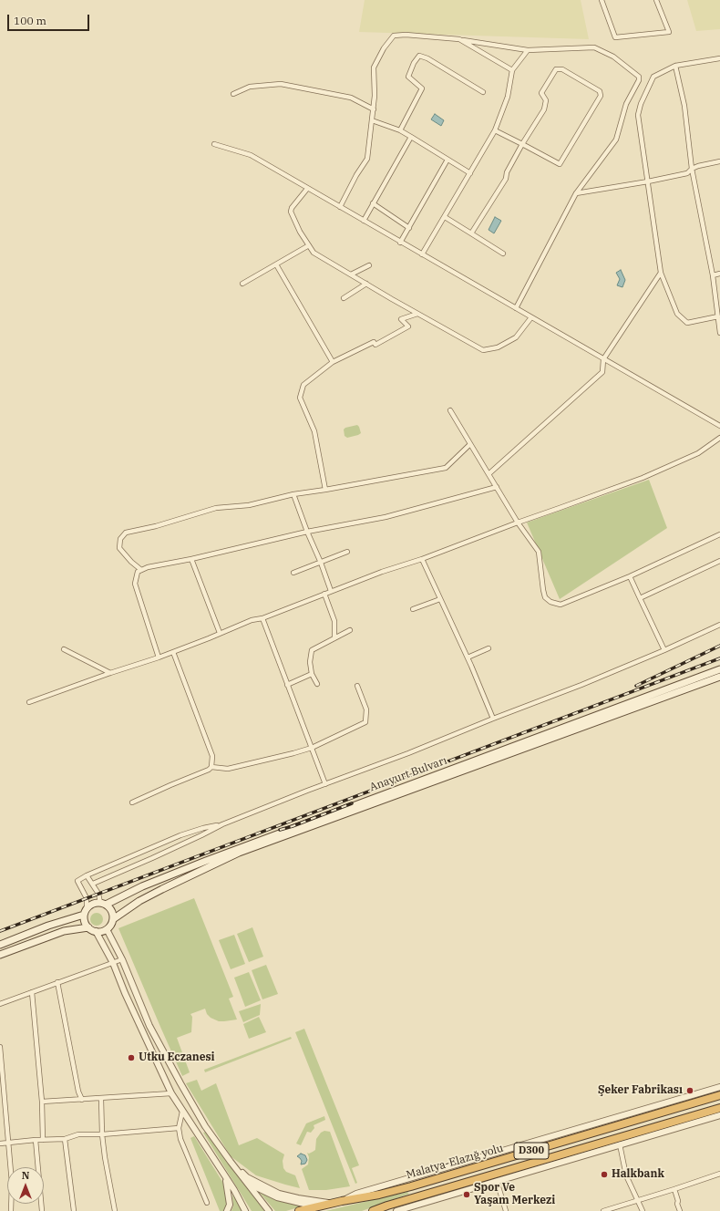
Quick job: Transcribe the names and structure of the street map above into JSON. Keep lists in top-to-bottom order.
{
  "streets": {
    "highway": ["D300", "Malatya-Elazığ yolu"],
    "main road": ["Anayurt Bulvarı"]
  },
  "places": [
    "Utku Eczanesi",
    "Şeker Fabrikası",
    "Halkbank",
    "Spor Ve Yaşam Merkezi"
  ],
  "scale_bar": "100 m",
  "north": "top"
}
